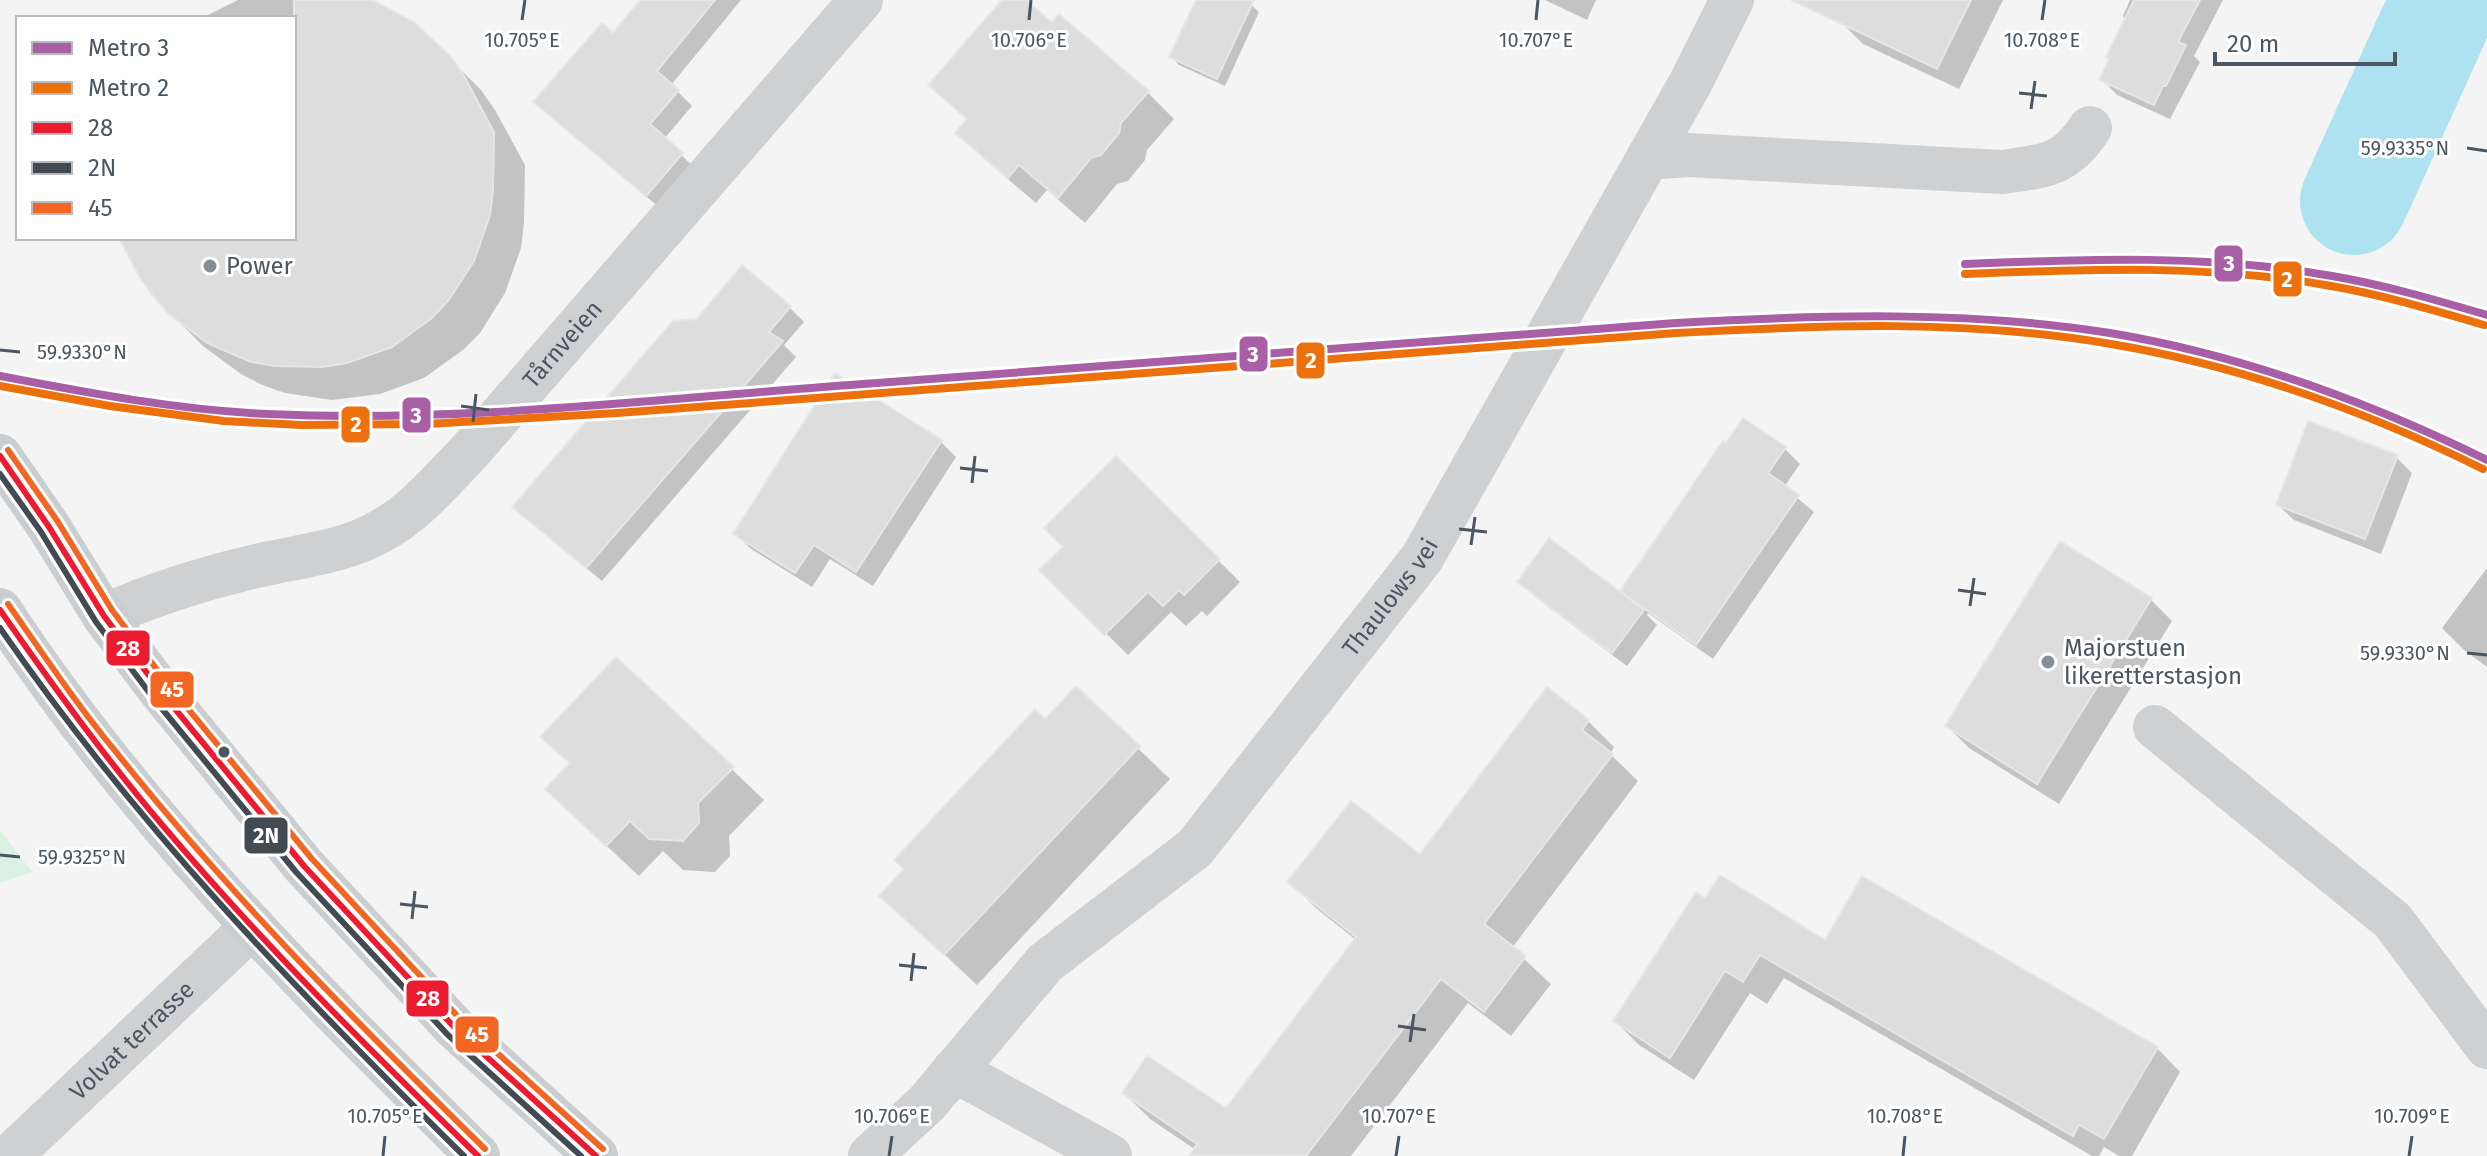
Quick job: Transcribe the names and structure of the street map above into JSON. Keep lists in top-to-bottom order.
{
  "streets": {
    "street": ["Tårnveien", "Thaulows vei", "Volvat terrasse"]
  },
  "places": ["Power", "Majorstuen likeretterstasjon"],
  "lines": [
    "metro line 3",
    "metro line 2",
    "transit line 45",
    "transit line 28",
    "transit line 2N"
  ],
  "legend": [
    "Metro 3",
    "Metro 2",
    "28",
    "2N",
    "45"
  ],
  "scale_bar": "20 m",
  "coordinates": [
    "10.705°E",
    "10.706°E",
    "10.707°E",
    "10.708°E",
    "59.9335°N",
    "59.9330°N",
    "59.9325°N",
    "10.709°E"
  ]
}
